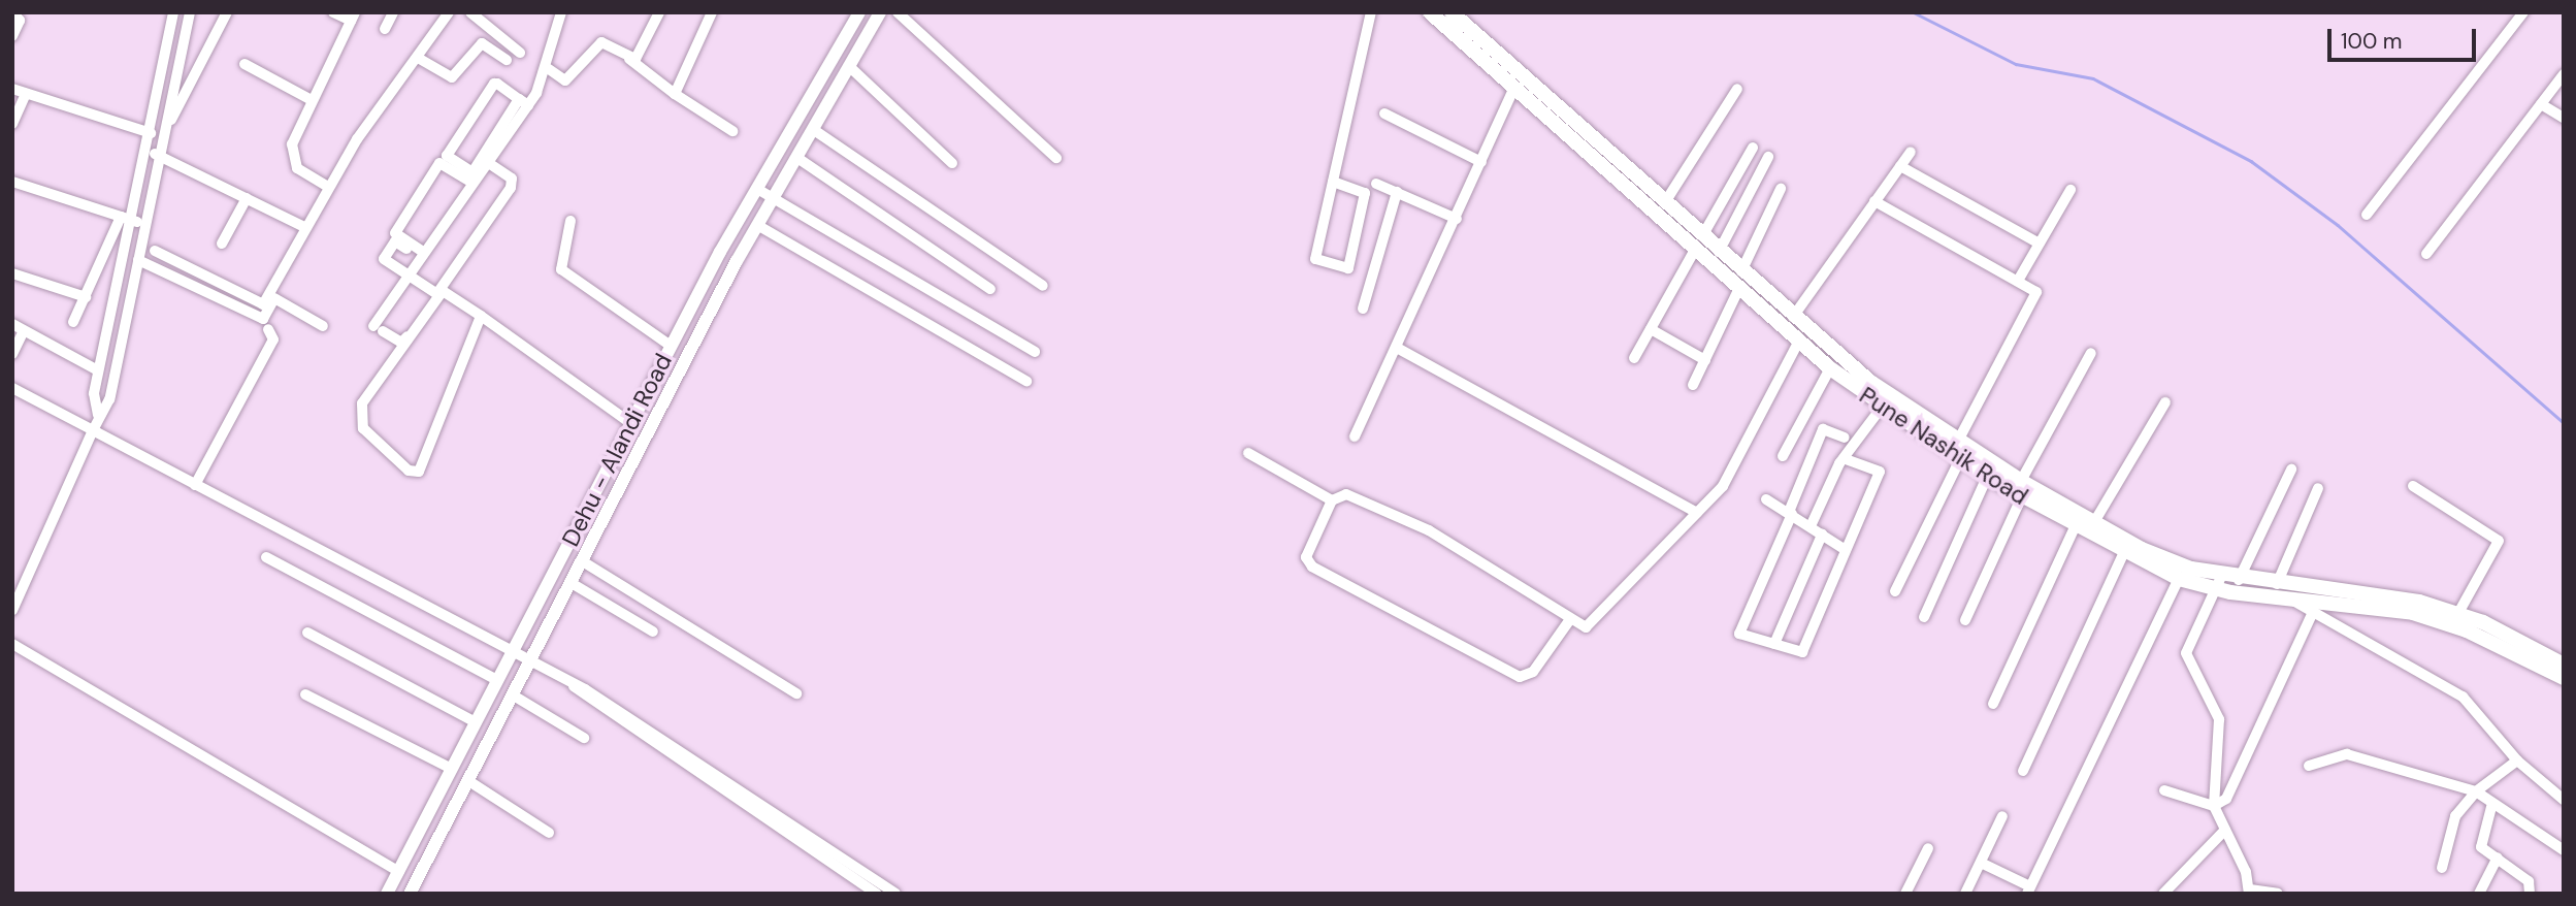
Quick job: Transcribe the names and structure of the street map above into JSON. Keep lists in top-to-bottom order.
{
  "streets": {
    "highway": ["Pune Nashik Road"],
    "main road": ["Dehu - Alandi Road"]
  },
  "scale_bar": "100 m"
}
